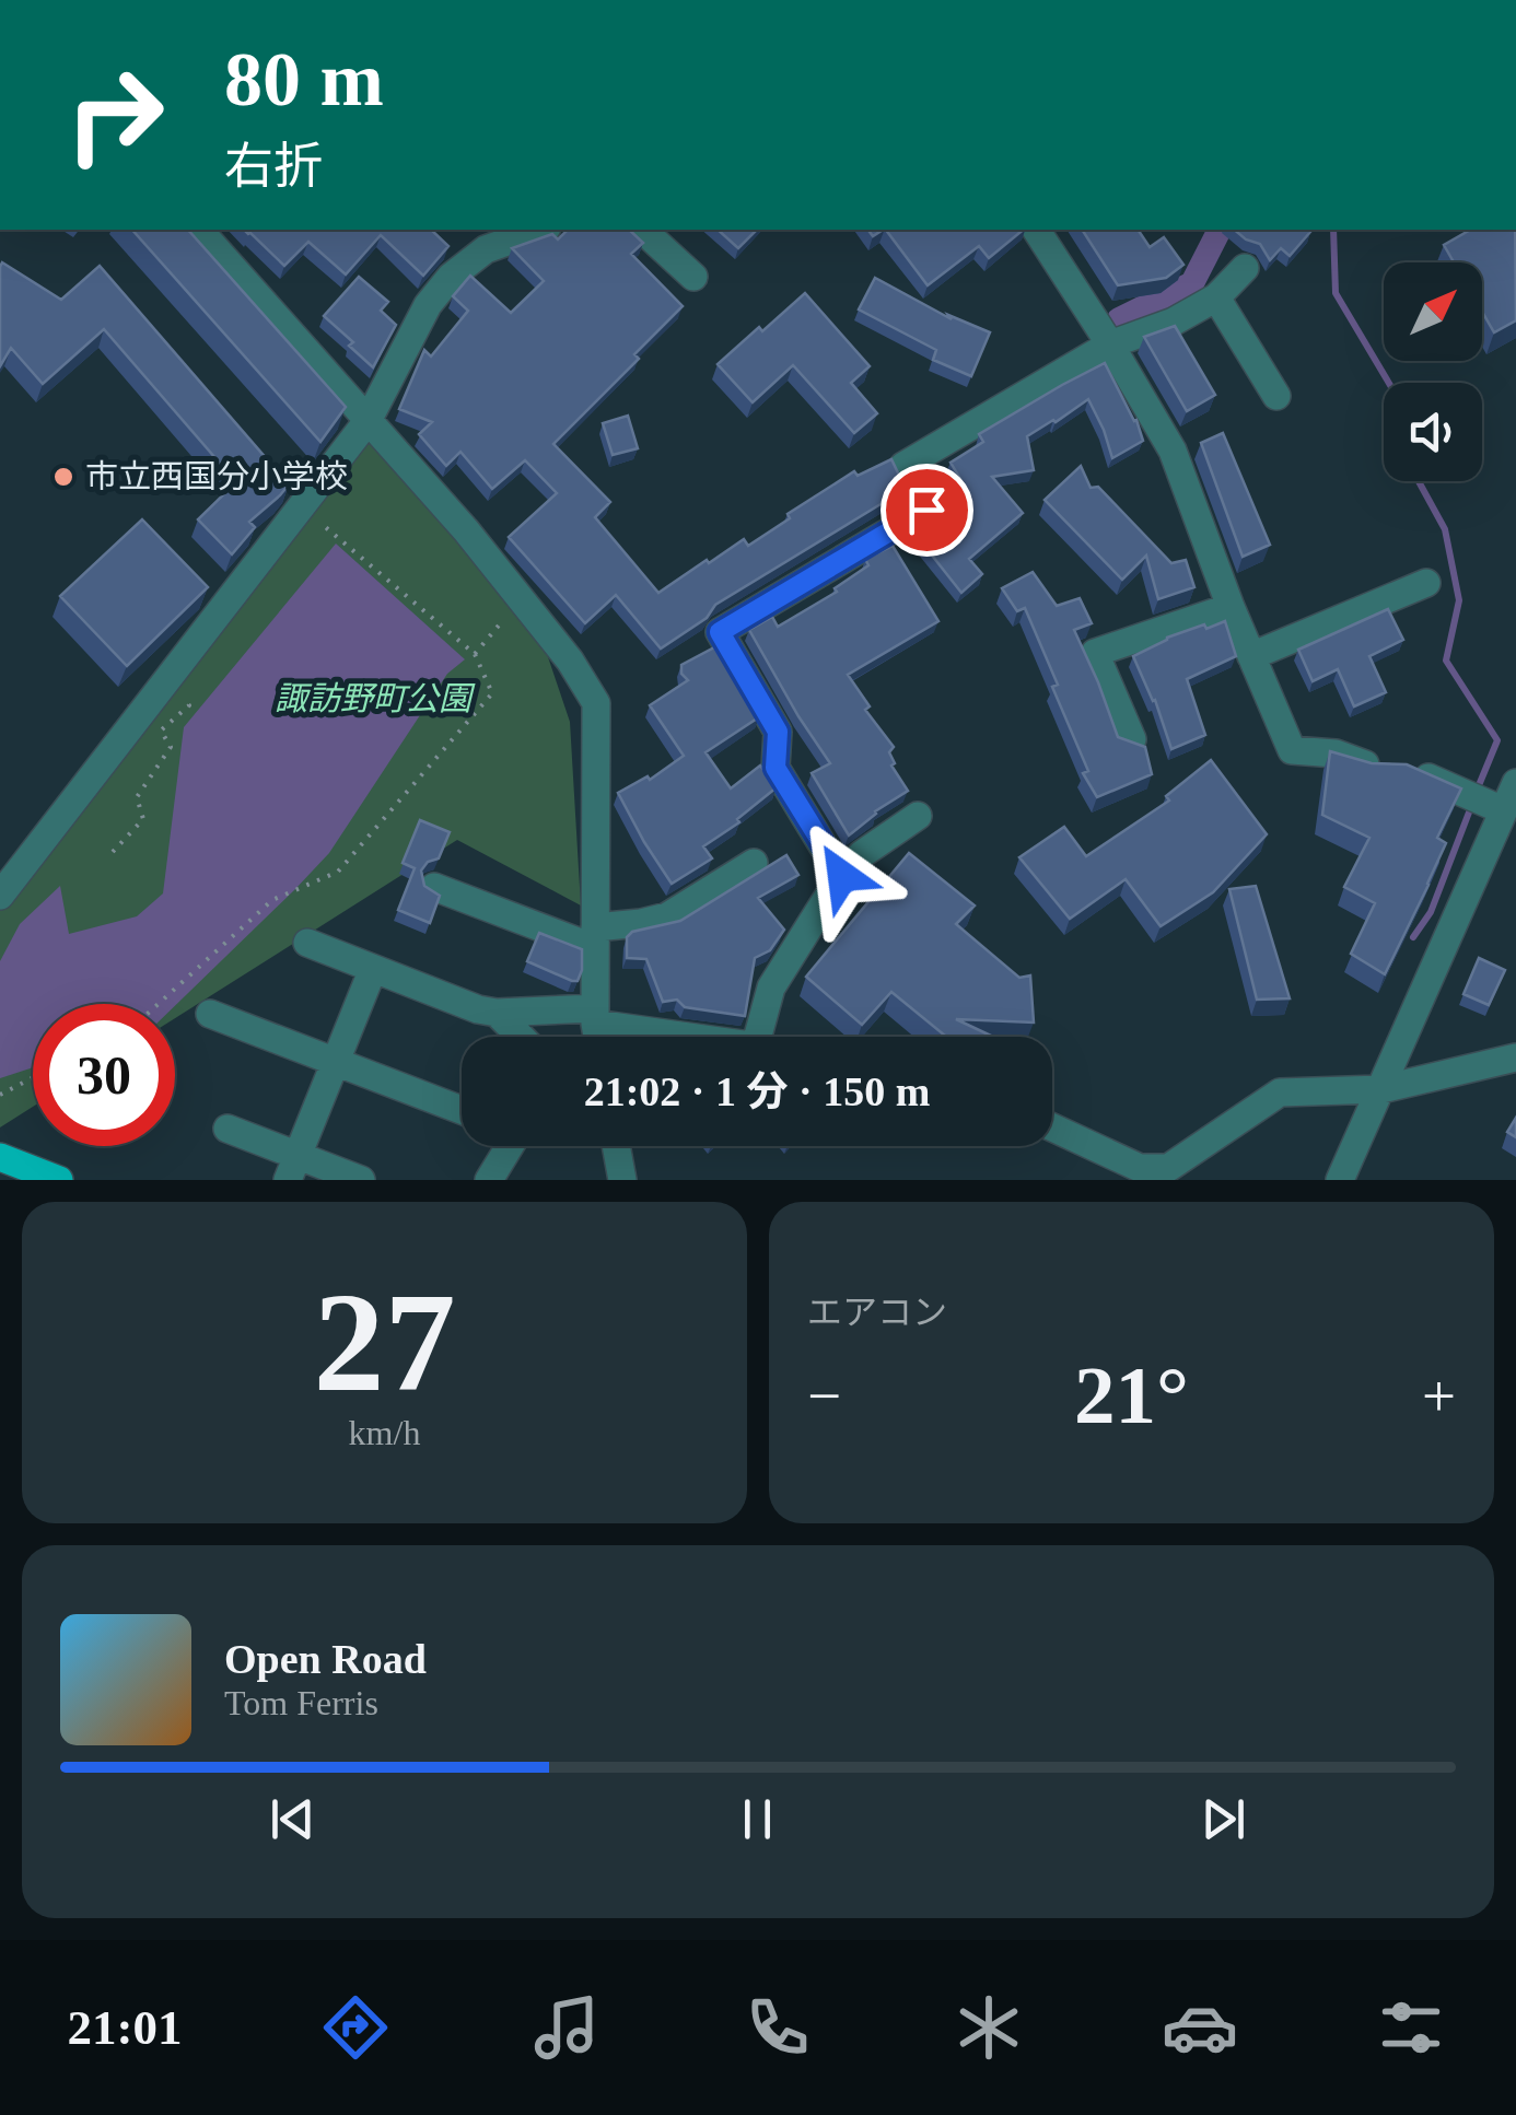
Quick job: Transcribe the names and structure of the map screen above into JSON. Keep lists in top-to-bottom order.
{
  "parks": ["諏訪野町公園"],
  "places": ["市立西国分小学校"],
  "north": "top right",
  "page": {
    "turn": ["80 m", "右折"],
    "limit": "30",
    "trip": "21:02 · 1 分 · 150 m",
    "tile": [
      ["27", "km/h"],
      "エアコン"
    ],
    "heat": ["−", "21°", "+"],
    "song": ["Open Road", "Tom Ferris"],
    "tabs": "21:01"
  }
}
